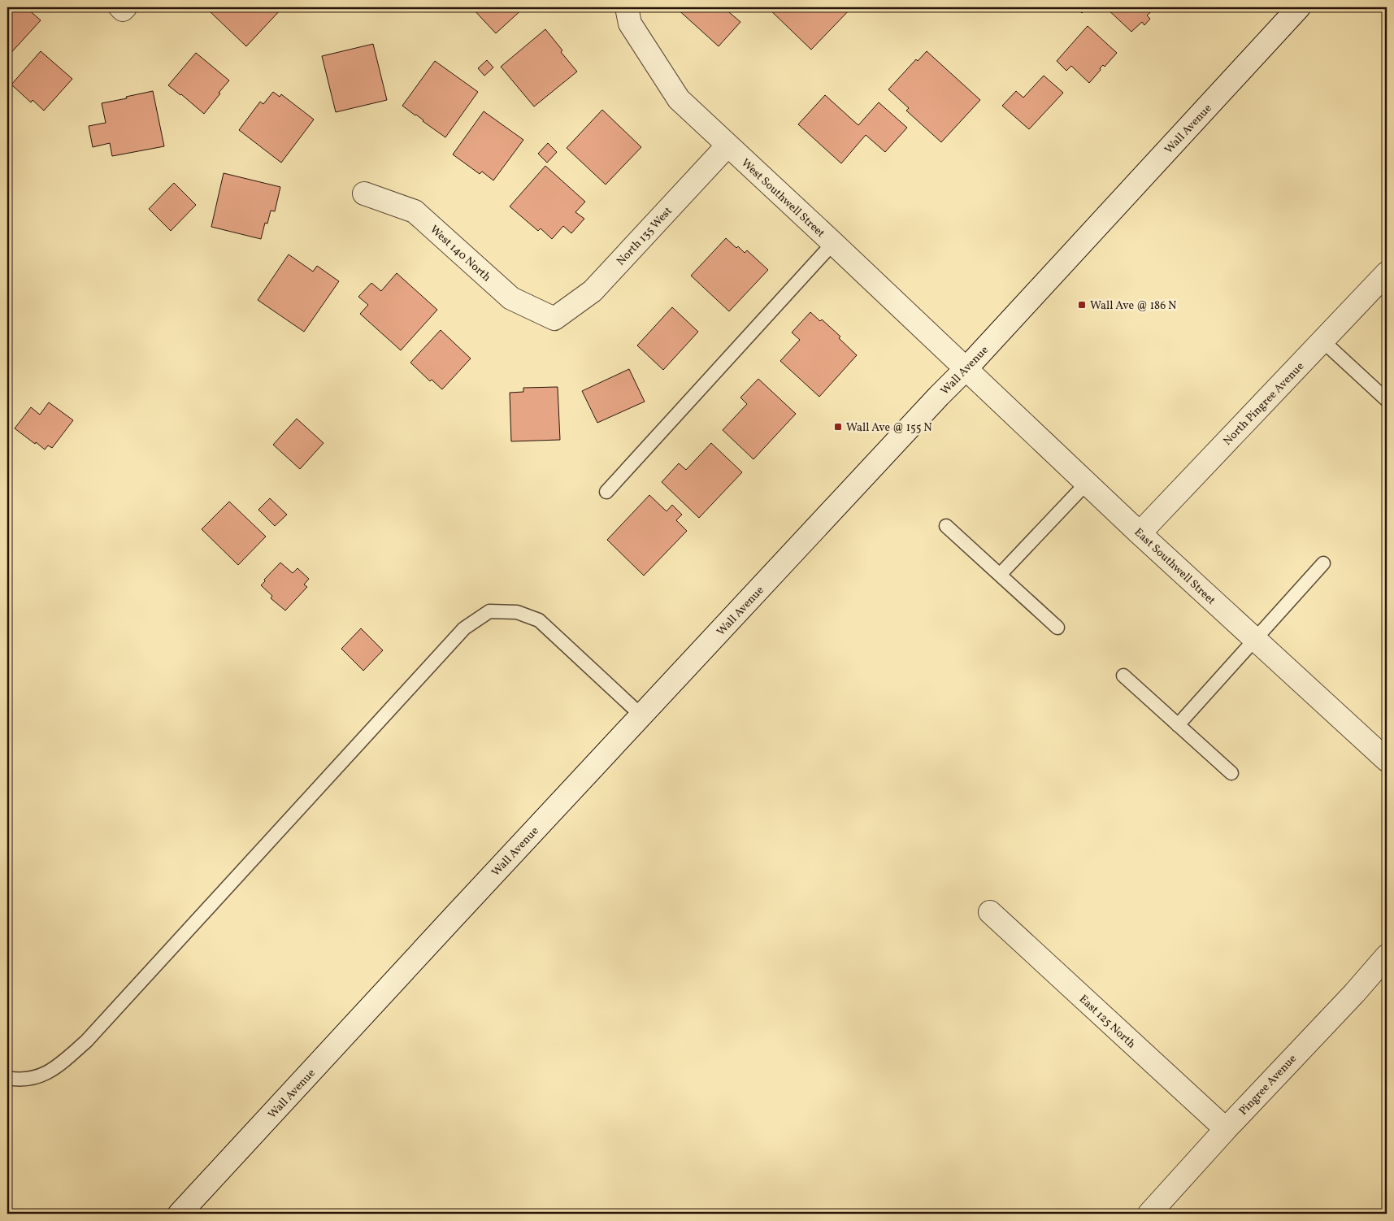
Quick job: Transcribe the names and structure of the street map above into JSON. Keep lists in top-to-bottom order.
{
  "streets": {
    "street": [
      "Wall Avenue",
      "West Southwell Street",
      "North 135 West",
      "West 140 North",
      "North Pingree Avenue",
      "East Southwell Street",
      "East 125 North",
      "Pingree Avenue"
    ]
  },
  "crossings": [
    ["Wall Avenue", "West Southwell Street"],
    ["Wall Avenue", "East Southwell Street"],
    ["West Southwell Street", "North 135 West"],
    ["West Southwell Street", "East Southwell Street"],
    ["North 135 West", "West 140 North"],
    ["North Pingree Avenue", "East Southwell Street"],
    ["East 125 North", "Pingree Avenue"]
  ],
  "places": {
    "transit": ["Wall Ave @ 186 N", "Wall Ave @ 155 N"]
  }
}
